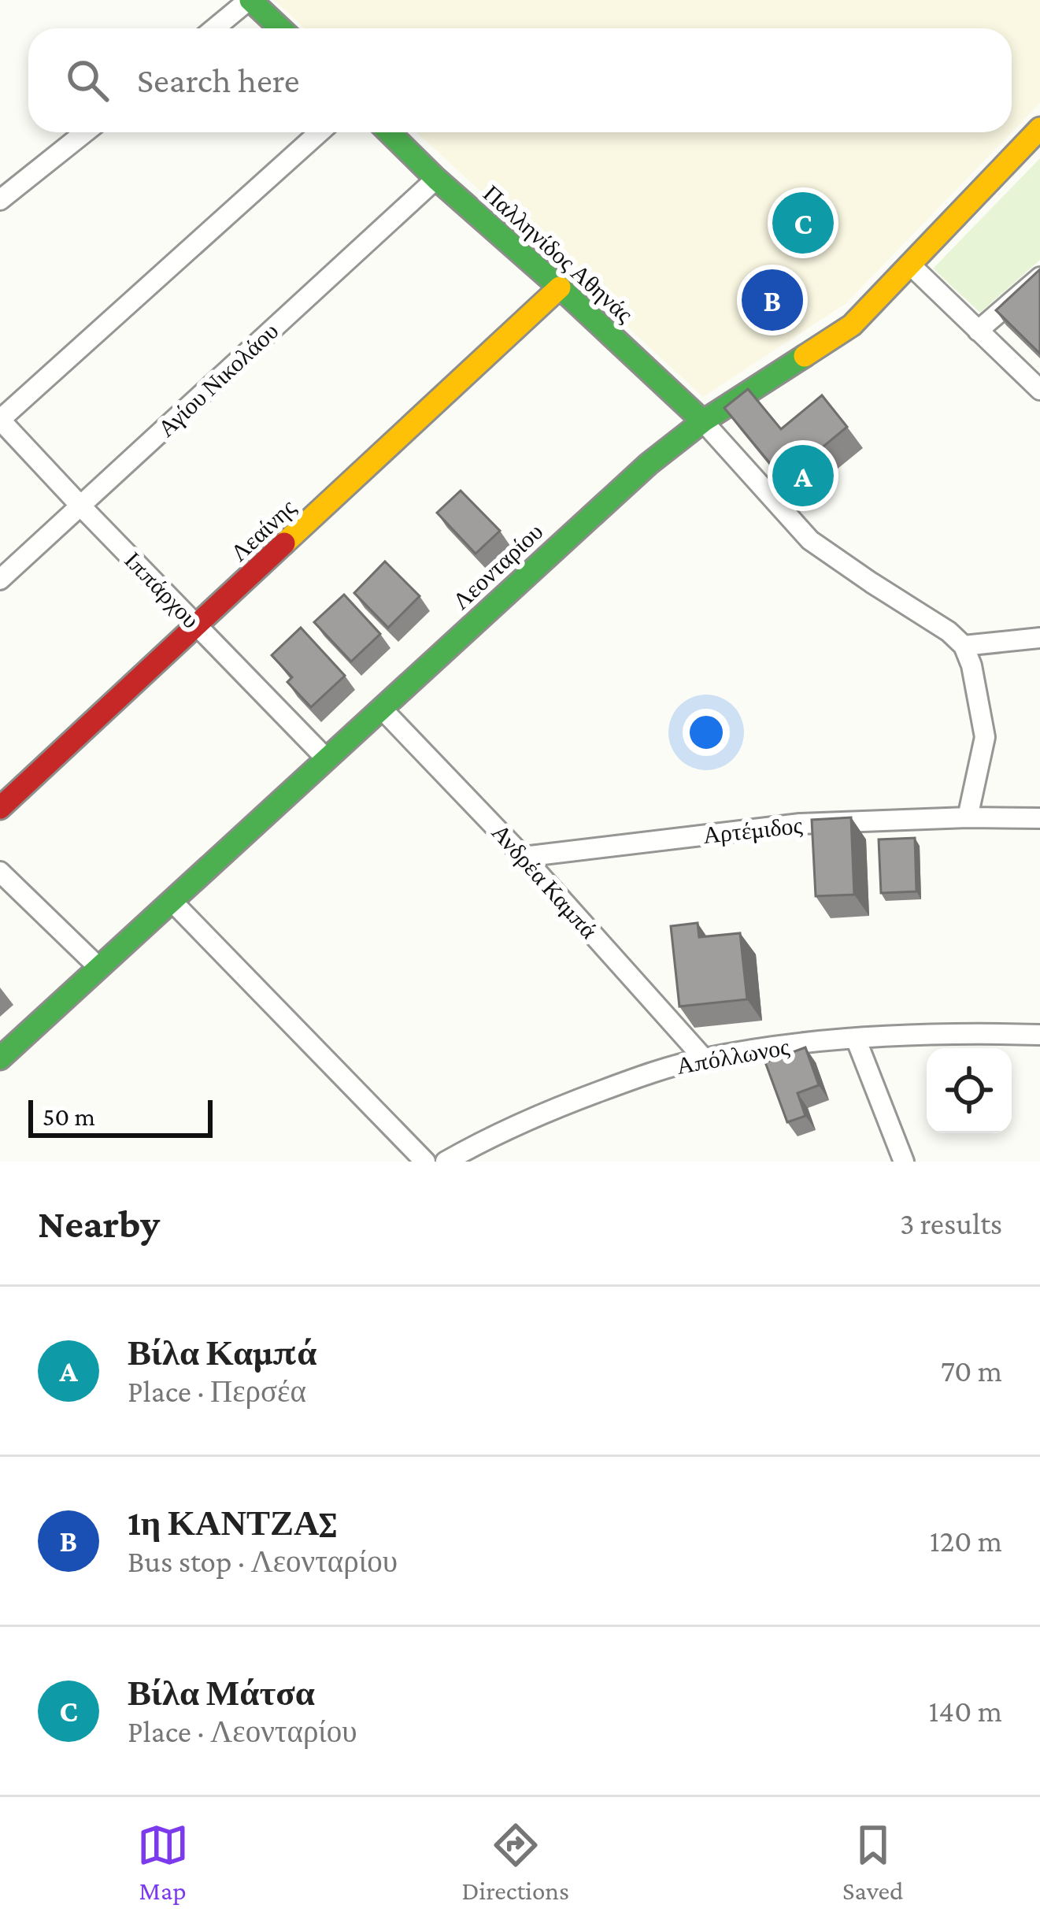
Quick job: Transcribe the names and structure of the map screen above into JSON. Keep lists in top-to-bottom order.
{
  "streets": {
    "street": [
      "Παλληνίδος Αθηνάς",
      "Αγίου Νικολάου",
      "Λεαίνης",
      "Λεονταρίου",
      "Ιππάρχου",
      "Αρτέμιδος",
      "Ανδρέα Καμπά",
      "Απόλλωνος"
    ]
  },
  "crossings": [
    ["Παλληνίδος Αθηνάς", "Αγίου Νικολάου"],
    ["Παλληνίδος Αθηνάς", "Λεαίνης"],
    ["Παλληνίδος Αθηνάς", "Λεονταρίου"],
    ["Αγίου Νικολάου", "Ιππάρχου"],
    ["Λεαίνης", "Ιππάρχου"],
    ["Λεονταρίου", "Ιππάρχου"],
    ["Λεονταρίου", "Ανδρέα Καμπά"],
    ["Αρτέμιδος", "Ανδρέα Καμπά"],
    ["Ανδρέα Καμπά", "Απόλλωνος"]
  ],
  "scale_bar": "50 m",
  "page": {
    "search": "Search here",
    "pins": ["C", "B", "A"],
    "scale": "50 m",
    "heading": ["Nearby", "3 results"],
    "list": [
      {
        "mark": "A",
        "name": "Βίλα Καμπά",
        "note": "Place · Περσέα",
        "value": "70 m"
      },
      {
        "mark": "B",
        "name": "1η ΚΑΝΤΖΑΣ",
        "note": "Bus stop · Λεονταρίου",
        "value": "120 m"
      },
      {
        "mark": "C",
        "name": "Βίλα Μάτσα",
        "note": "Place · Λεονταρίου",
        "value": "140 m"
      }
    ],
    "nav": ["Map", "Directions", "Saved"]
  }
}
